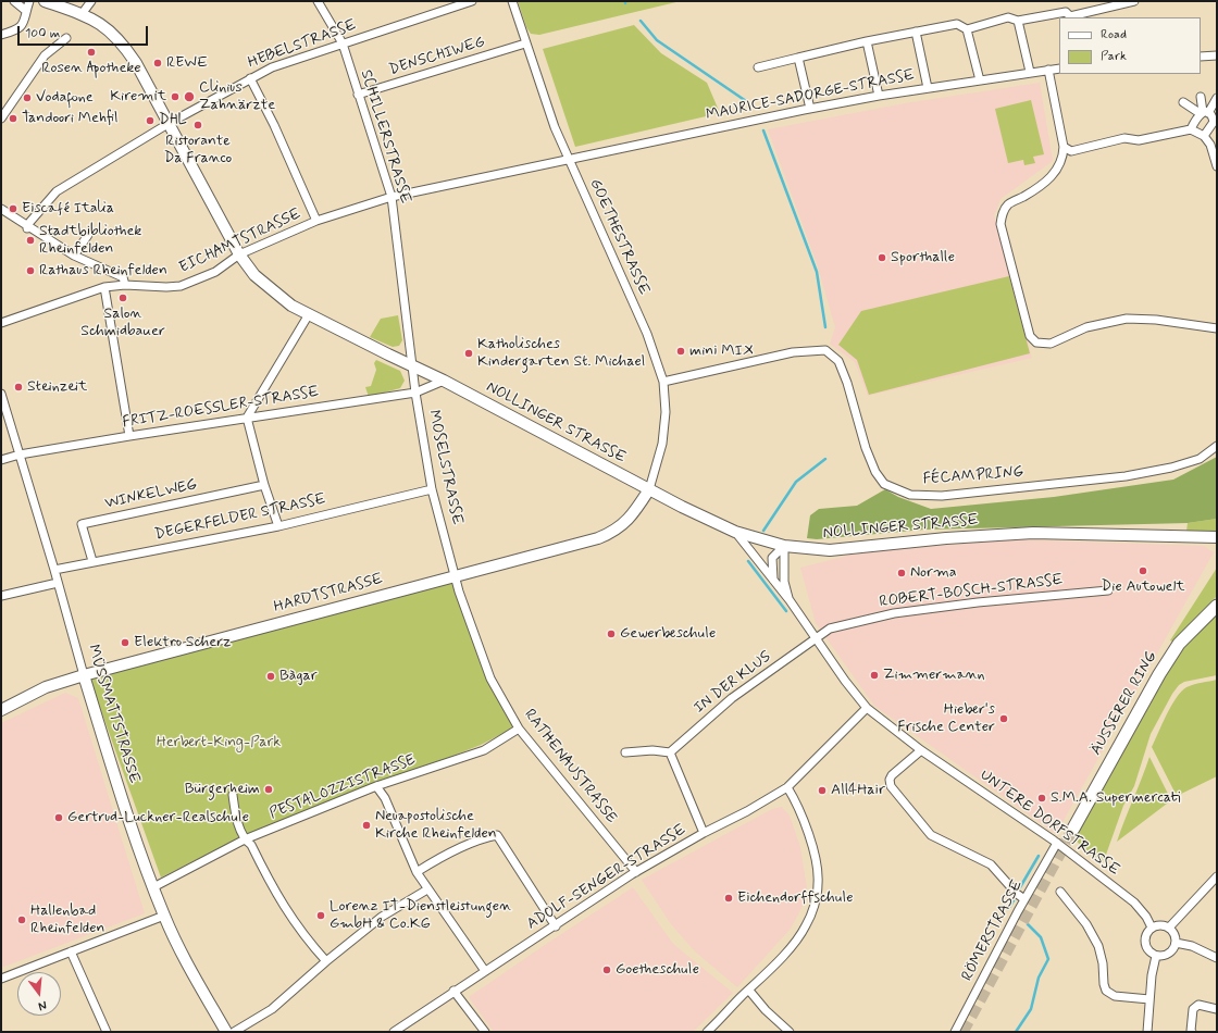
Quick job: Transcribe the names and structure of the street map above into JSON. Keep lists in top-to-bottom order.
{
  "streets": {
    "main road": [
      "NOLLINGER STRASSE",
      "HARDTSTRASSE",
      "ÄUSSERER RING",
      "MÜSSMATTSTRASSE"
    ],
    "street": [
      "HEBELSTRASSE",
      "DENSCHIWEG",
      "MAURICE-SADORGE-STRASSE",
      "SCHILLERSTRASSE",
      "GOETHESTRASSE",
      "EICHAMTSTRASSE",
      "FRITZ-ROESSLER-STRASSE",
      "MOSELSTRASSE",
      "FÉCAMPRING",
      "WINKELWEG",
      "DEGERFELDER STRASSE",
      "ROBERT-BOSCH-STRASSE",
      "IN DER KLUS",
      "RATHENAUSTRASSE",
      "PESTALOZZISTRASSE",
      "UNTERE DORFSTRASSE",
      "ADOLF-SENGER-STRASSE",
      "RÖMERSTRASSE"
    ]
  },
  "crossings": [
    ["HEBELSTRASSE", "SCHILLERSTRASSE"],
    ["HEBELSTRASSE", "NOLLINGER STRASSE"],
    ["DENSCHIWEG", "SCHILLERSTRASSE"],
    ["DENSCHIWEG", "GOETHESTRASSE"],
    ["MAURICE-SADORGE-STRASSE", "GOETHESTRASSE"],
    ["MAURICE-SADORGE-STRASSE", "EICHAMTSTRASSE"],
    ["SCHILLERSTRASSE", "EICHAMTSTRASSE"],
    ["SCHILLERSTRASSE", "NOLLINGER STRASSE"],
    ["SCHILLERSTRASSE", "MOSELSTRASSE"],
    ["GOETHESTRASSE", "EICHAMTSTRASSE"],
    ["GOETHESTRASSE", "NOLLINGER STRASSE"],
    ["GOETHESTRASSE", "FÉCAMPRING"],
    ["GOETHESTRASSE", "HARDTSTRASSE"],
    ["EICHAMTSTRASSE", "NOLLINGER STRASSE"],
    ["FRITZ-ROESSLER-STRASSE", "NOLLINGER STRASSE"],
    ["FRITZ-ROESSLER-STRASSE", "MOSELSTRASSE"],
    ["FRITZ-ROESSLER-STRASSE", "MÜSSMATTSTRASSE"],
    ["NOLLINGER STRASSE", "MOSELSTRASSE"],
    ["NOLLINGER STRASSE", "HARDTSTRASSE"],
    ["NOLLINGER STRASSE", "UNTERE DORFSTRASSE"],
    ["MOSELSTRASSE", "DEGERFELDER STRASSE"],
    ["MOSELSTRASSE", "HARDTSTRASSE"],
    ["MOSELSTRASSE", "RATHENAUSTRASSE"],
    ["WINKELWEG", "DEGERFELDER STRASSE"],
    ["DEGERFELDER STRASSE", "MÜSSMATTSTRASSE"],
    ["ROBERT-BOSCH-STRASSE", "IN DER KLUS"],
    ["ROBERT-BOSCH-STRASSE", "UNTERE DORFSTRASSE"],
    ["HARDTSTRASSE", "MÜSSMATTSTRASSE"],
    ["HARDTSTRASSE", "RATHENAUSTRASSE"],
    ["IN DER KLUS", "UNTERE DORFSTRASSE"],
    ["MÜSSMATTSTRASSE", "PESTALOZZISTRASSE"],
    ["RATHENAUSTRASSE", "PESTALOZZISTRASSE"],
    ["RATHENAUSTRASSE", "ADOLF-SENGER-STRASSE"],
    ["UNTERE DORFSTRASSE", "ADOLF-SENGER-STRASSE"],
    ["UNTERE DORFSTRASSE", "RÖMERSTRASSE"]
  ],
  "parks": ["Herbert-King-Park"],
  "places": [
    "Rosen Apotheke",
    "REWE",
    "Kiremit",
    "Clinius Zahnärzte",
    "Vodafone",
    "Tandoori Mehfil",
    "DHL",
    "Ristorante Da Franco",
    "Eiscafé Italia",
    "Stadtbibliothek Rheinfelden",
    "Sporthalle",
    "Rathaus Rheinfelden",
    "Salon Schmidbauer",
    "mini MIX",
    "Katholisches Kindergarten St. Michael",
    "Steinzeit",
    "Die Autowelt",
    "Norma",
    "Gewerbeschule",
    "Elektro Scherz",
    "Zimmermann",
    "Bàgar",
    "Hieber's Frische Center",
    "Bürgerheim",
    "All4Hair",
    "S.M.A. Supermercati",
    "Gertrud-Luckner-Realschule",
    "Neuapostolische Kirche Rheinfelden",
    "Eichendorffschule",
    "Lorenz IT-Dienstleistungen GmbH & Co.KG",
    "Hallenbad Rheinfelden",
    "Goetheschule"
  ],
  "legend": ["Road", "Park"],
  "scale_bar": "100 m",
  "north": "bottom"
}
